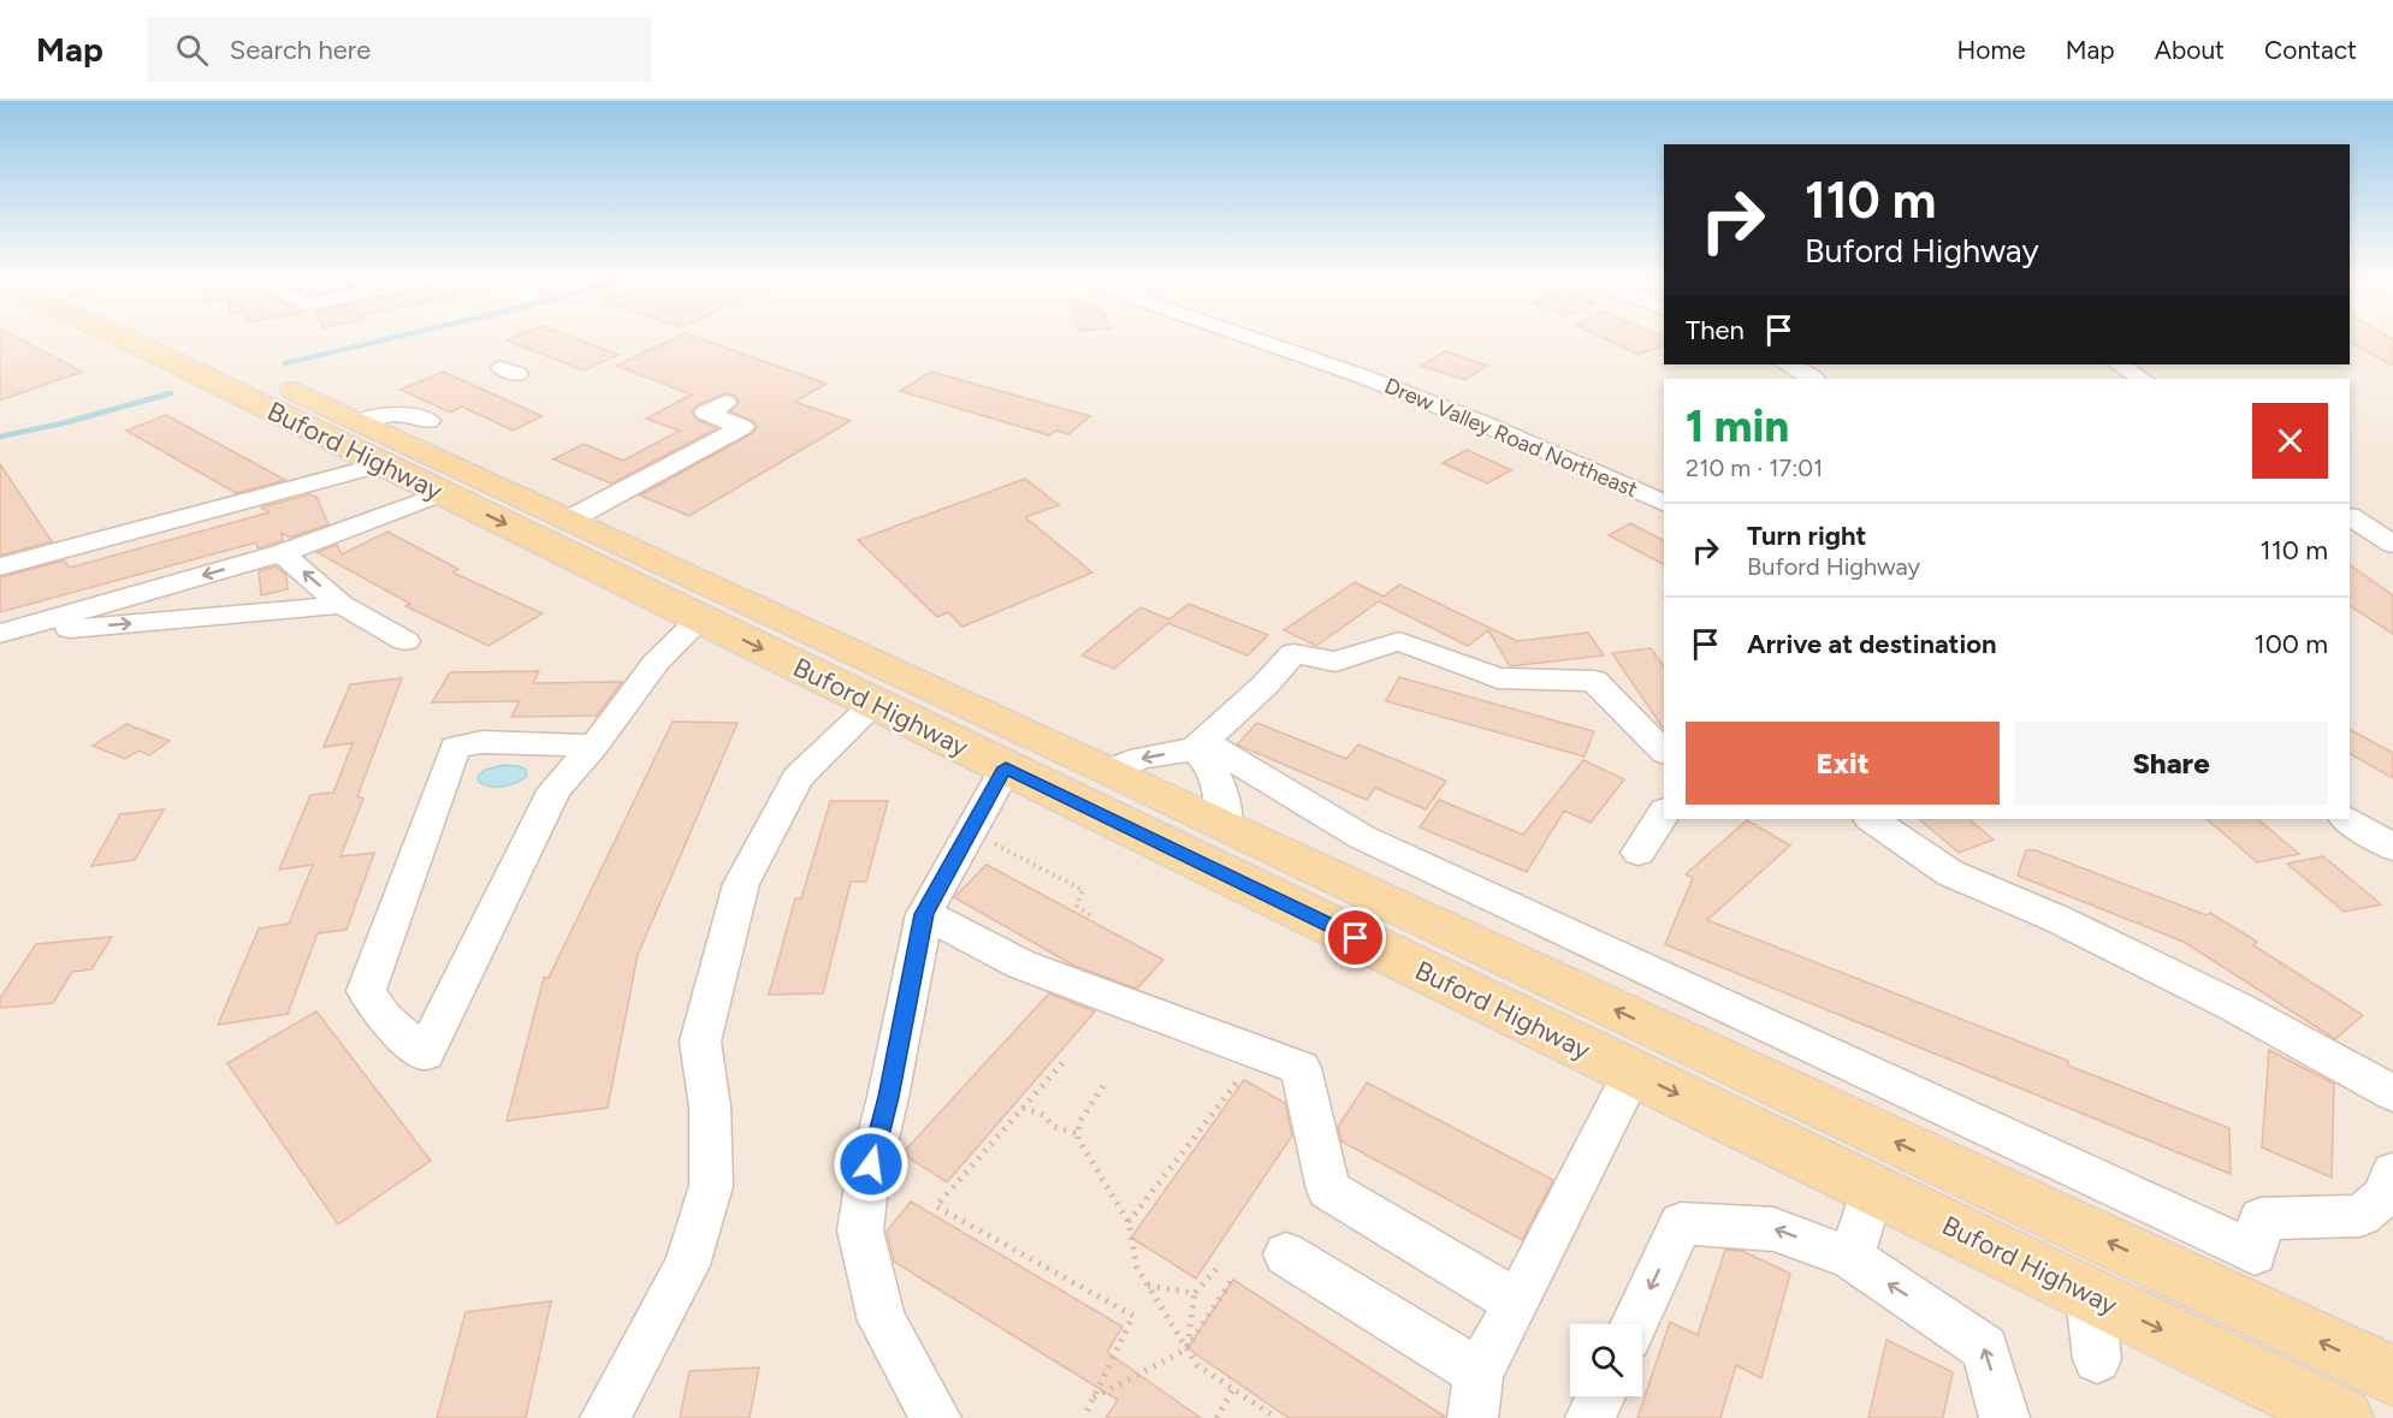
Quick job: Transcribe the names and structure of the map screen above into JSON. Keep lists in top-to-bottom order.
{
  "streets": {
    "main road": ["Buford Highway"],
    "street": ["Drew Valley Road Northeast"]
  },
  "page": {
    "header": "Map",
    "search": "Search here",
    "nav": [
      "Home",
      "Map",
      "About",
      "Contact"
    ],
    "turn": ["110 m", "Buford Highway"],
    "then": "Then",
    "heading": ["1 min", "210 m · 17:01"],
    "list": [
      {
        "name": "Turn right",
        "note": "Buford Highway",
        "value": "110 m"
      },
      {
        "name": "Arrive at destination",
        "value": "100 m"
      }
    ],
    "buttons": ["Exit", "Share"]
  }
}
